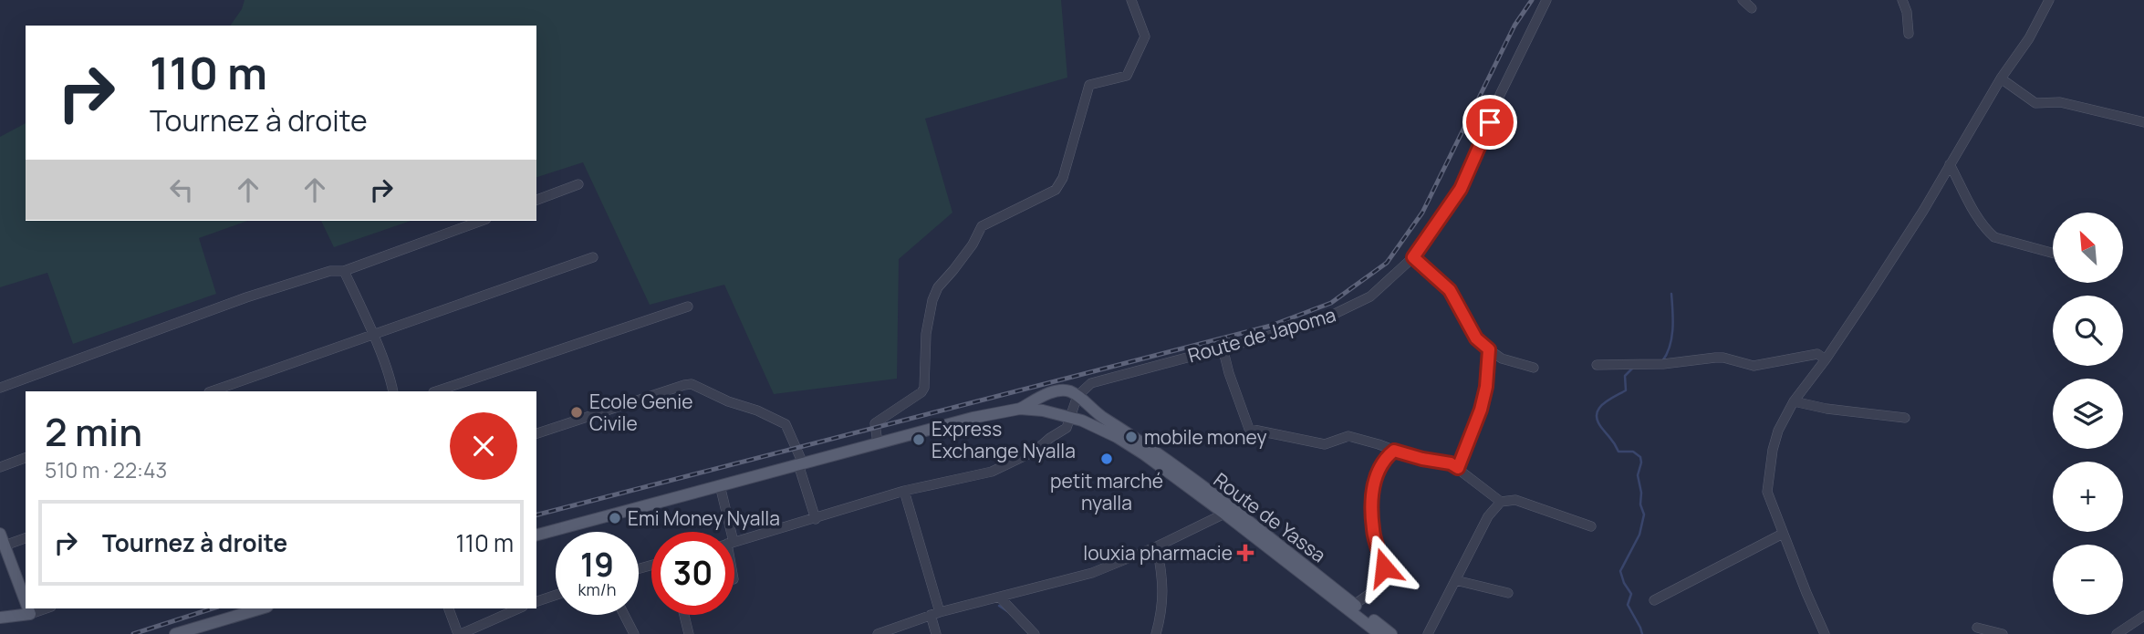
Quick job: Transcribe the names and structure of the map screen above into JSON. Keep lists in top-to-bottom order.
{
  "streets": {
    "main road": ["Route de Yassa"],
    "street": ["Route de Japoma"]
  },
  "places": {
    "other": [
      "Ecole Genie Civile",
      "mobile money",
      "Express Exchange Nyalla",
      "petit marché nyalla",
      "Emi Money Nyalla"
    ],
    "health": ["louxia pharmacie"]
  },
  "north": "top left",
  "page": {
    "turn": ["110 m", "Tournez à droite"],
    "map_buttons": ["+", "−"],
    "heading": ["2 min", "510 m · 22:43"],
    "list": [
      {
        "name": "Tournez à droite",
        "value": "110 m"
      }
    ],
    "speed": "19 km/h",
    "limit": "30"
  }
}
